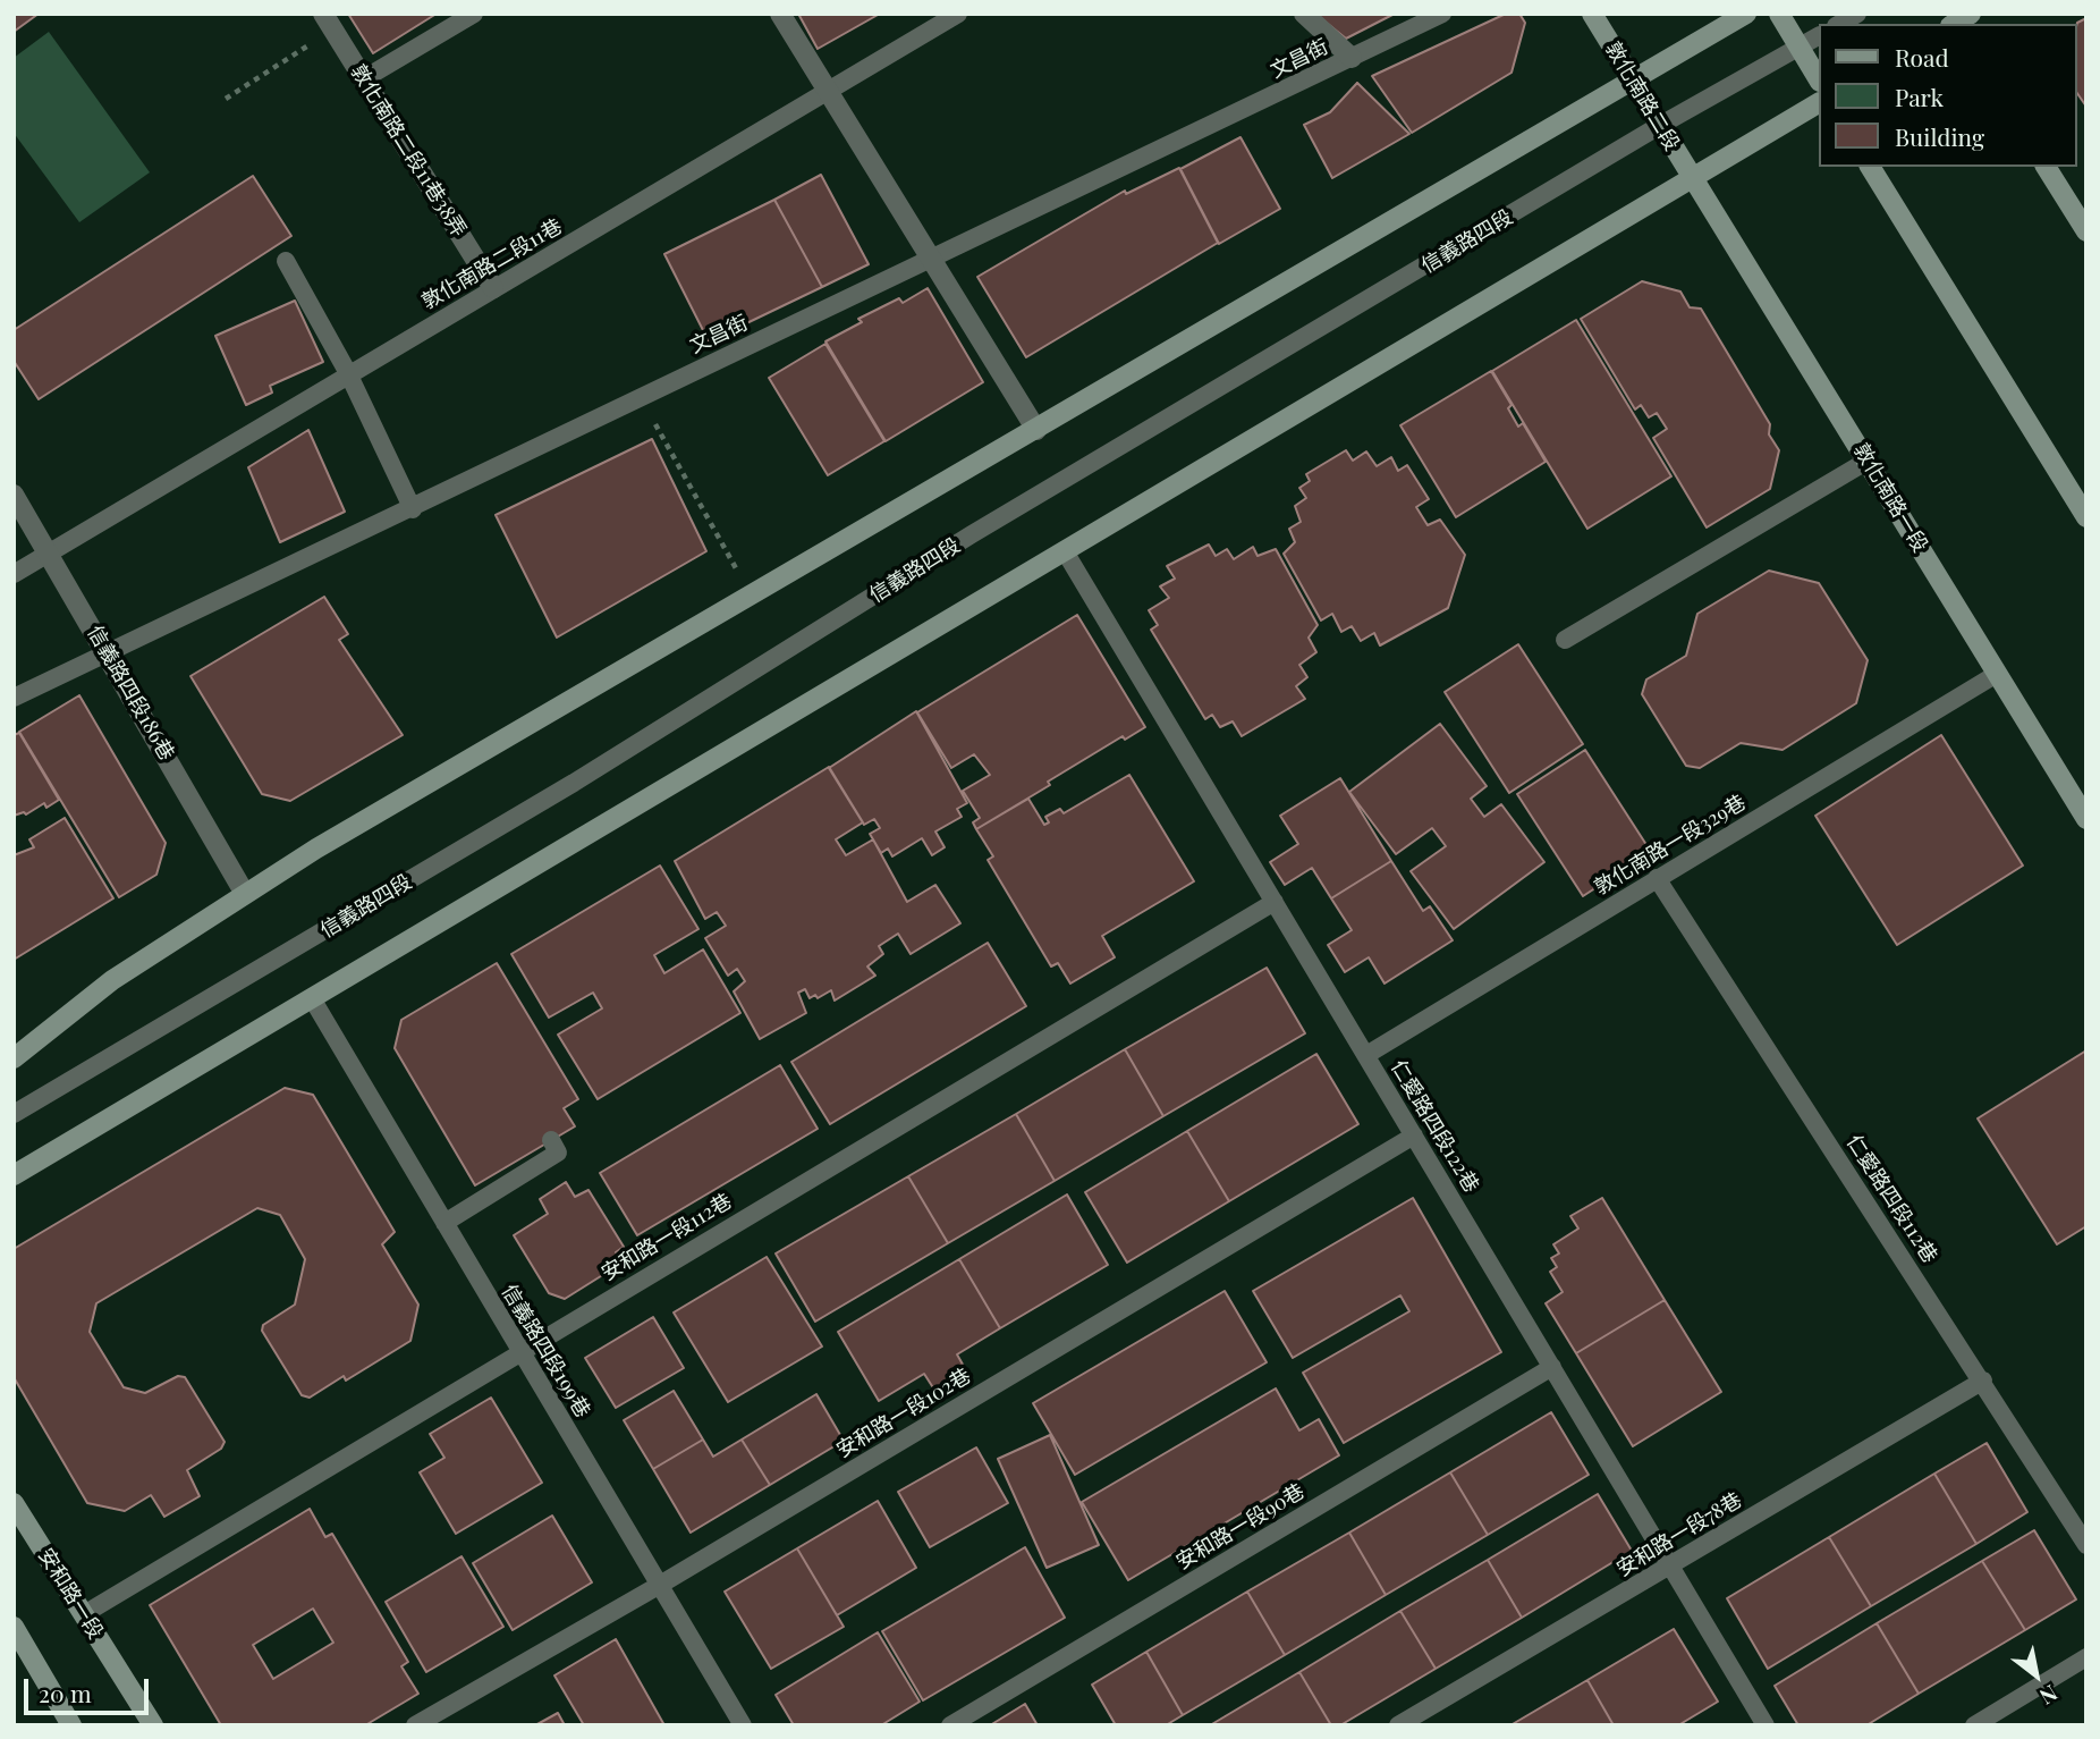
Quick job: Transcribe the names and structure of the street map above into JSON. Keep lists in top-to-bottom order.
{
  "streets": {
    "main road": ["敦化南路二段", "敦化南路一段", "安和路一段"],
    "street": ["敦化南路二段11巷38弄", "信義路四段186巷"],
    "lane": [
      "文昌街",
      "信義路四段",
      "敦化南路二段11巷",
      "敦化南路一段329巷",
      "仁愛路四段122巷",
      "仁愛路四段112巷",
      "安和路一段112巷",
      "信義路四段199巷",
      "安和路一段102巷",
      "安和路一段90巷",
      "安和路一段78巷"
    ]
  },
  "crossings": [
    ["文昌街", "信義路四段186巷"],
    ["敦化南路二段", "信義路四段"],
    ["敦化南路二段", "敦化南路一段"],
    ["敦化南路二段11巷38弄", "敦化南路二段11巷"],
    ["敦化南路二段11巷", "信義路四段186巷"],
    ["敦化南路一段", "敦化南路一段329巷"],
    ["敦化南路一段329巷", "仁愛路四段122巷"],
    ["敦化南路一段329巷", "仁愛路四段112巷"],
    ["仁愛路四段122巷", "安和路一段112巷"],
    ["仁愛路四段122巷", "安和路一段102巷"],
    ["仁愛路四段122巷", "安和路一段90巷"],
    ["仁愛路四段122巷", "安和路一段78巷"],
    ["仁愛路四段112巷", "安和路一段78巷"],
    ["安和路一段112巷", "信義路四段199巷"],
    ["安和路一段112巷", "安和路一段"],
    ["信義路四段199巷", "安和路一段102巷"]
  ],
  "legend": ["Road", "Park", "Building"],
  "scale_bar": "20 m",
  "north": "bottom right"
}
